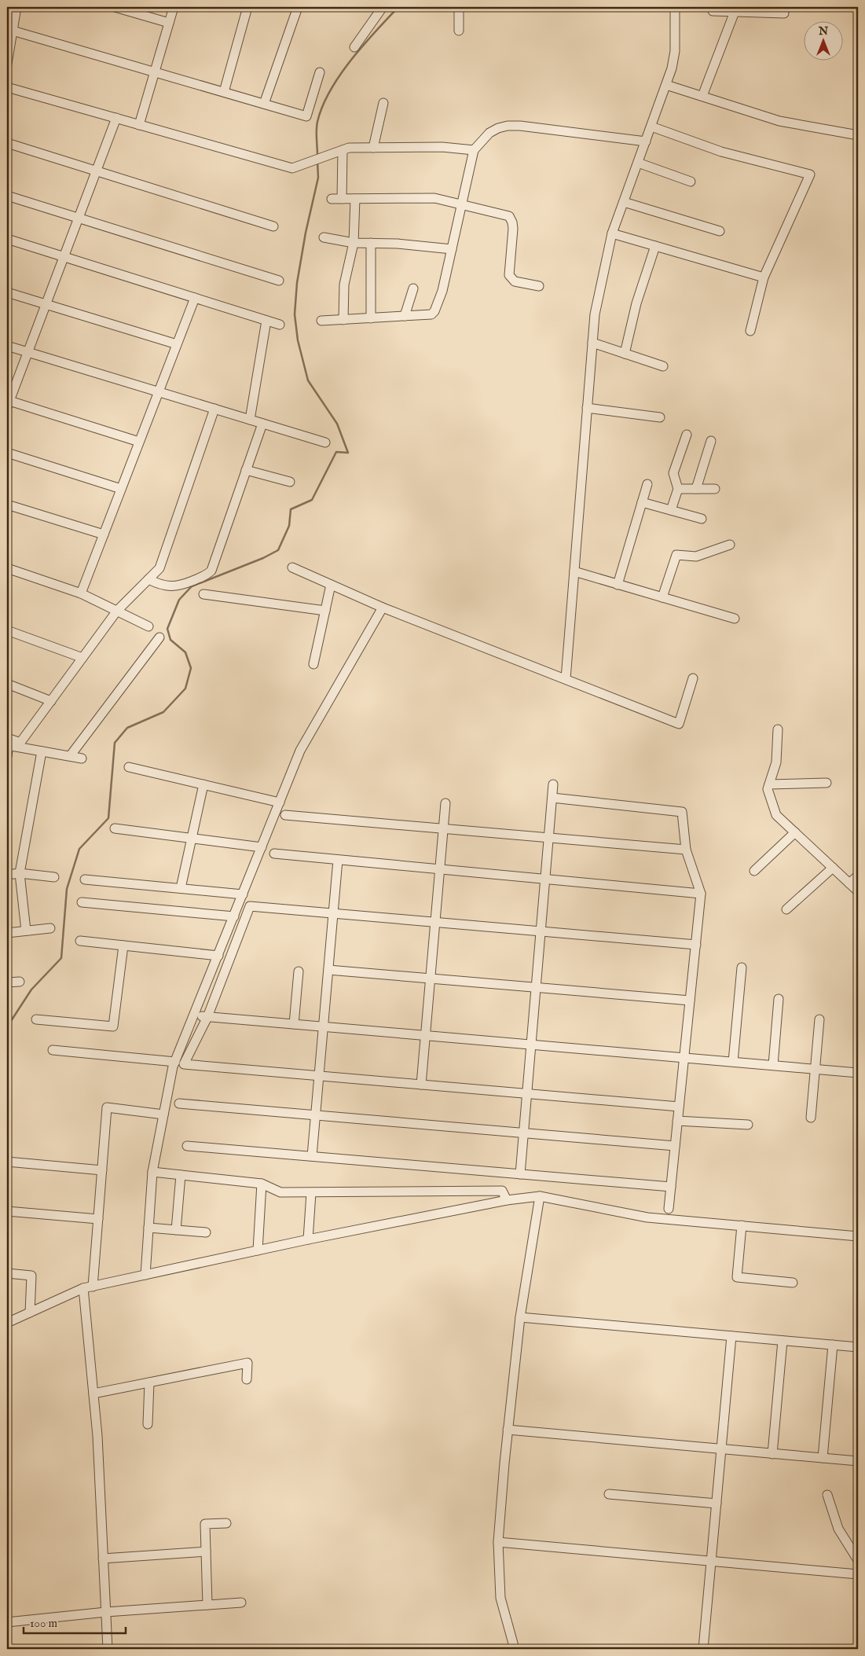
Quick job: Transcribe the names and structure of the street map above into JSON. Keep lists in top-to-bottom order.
{
  "scale_bar": "100 m",
  "north": "top"
}
